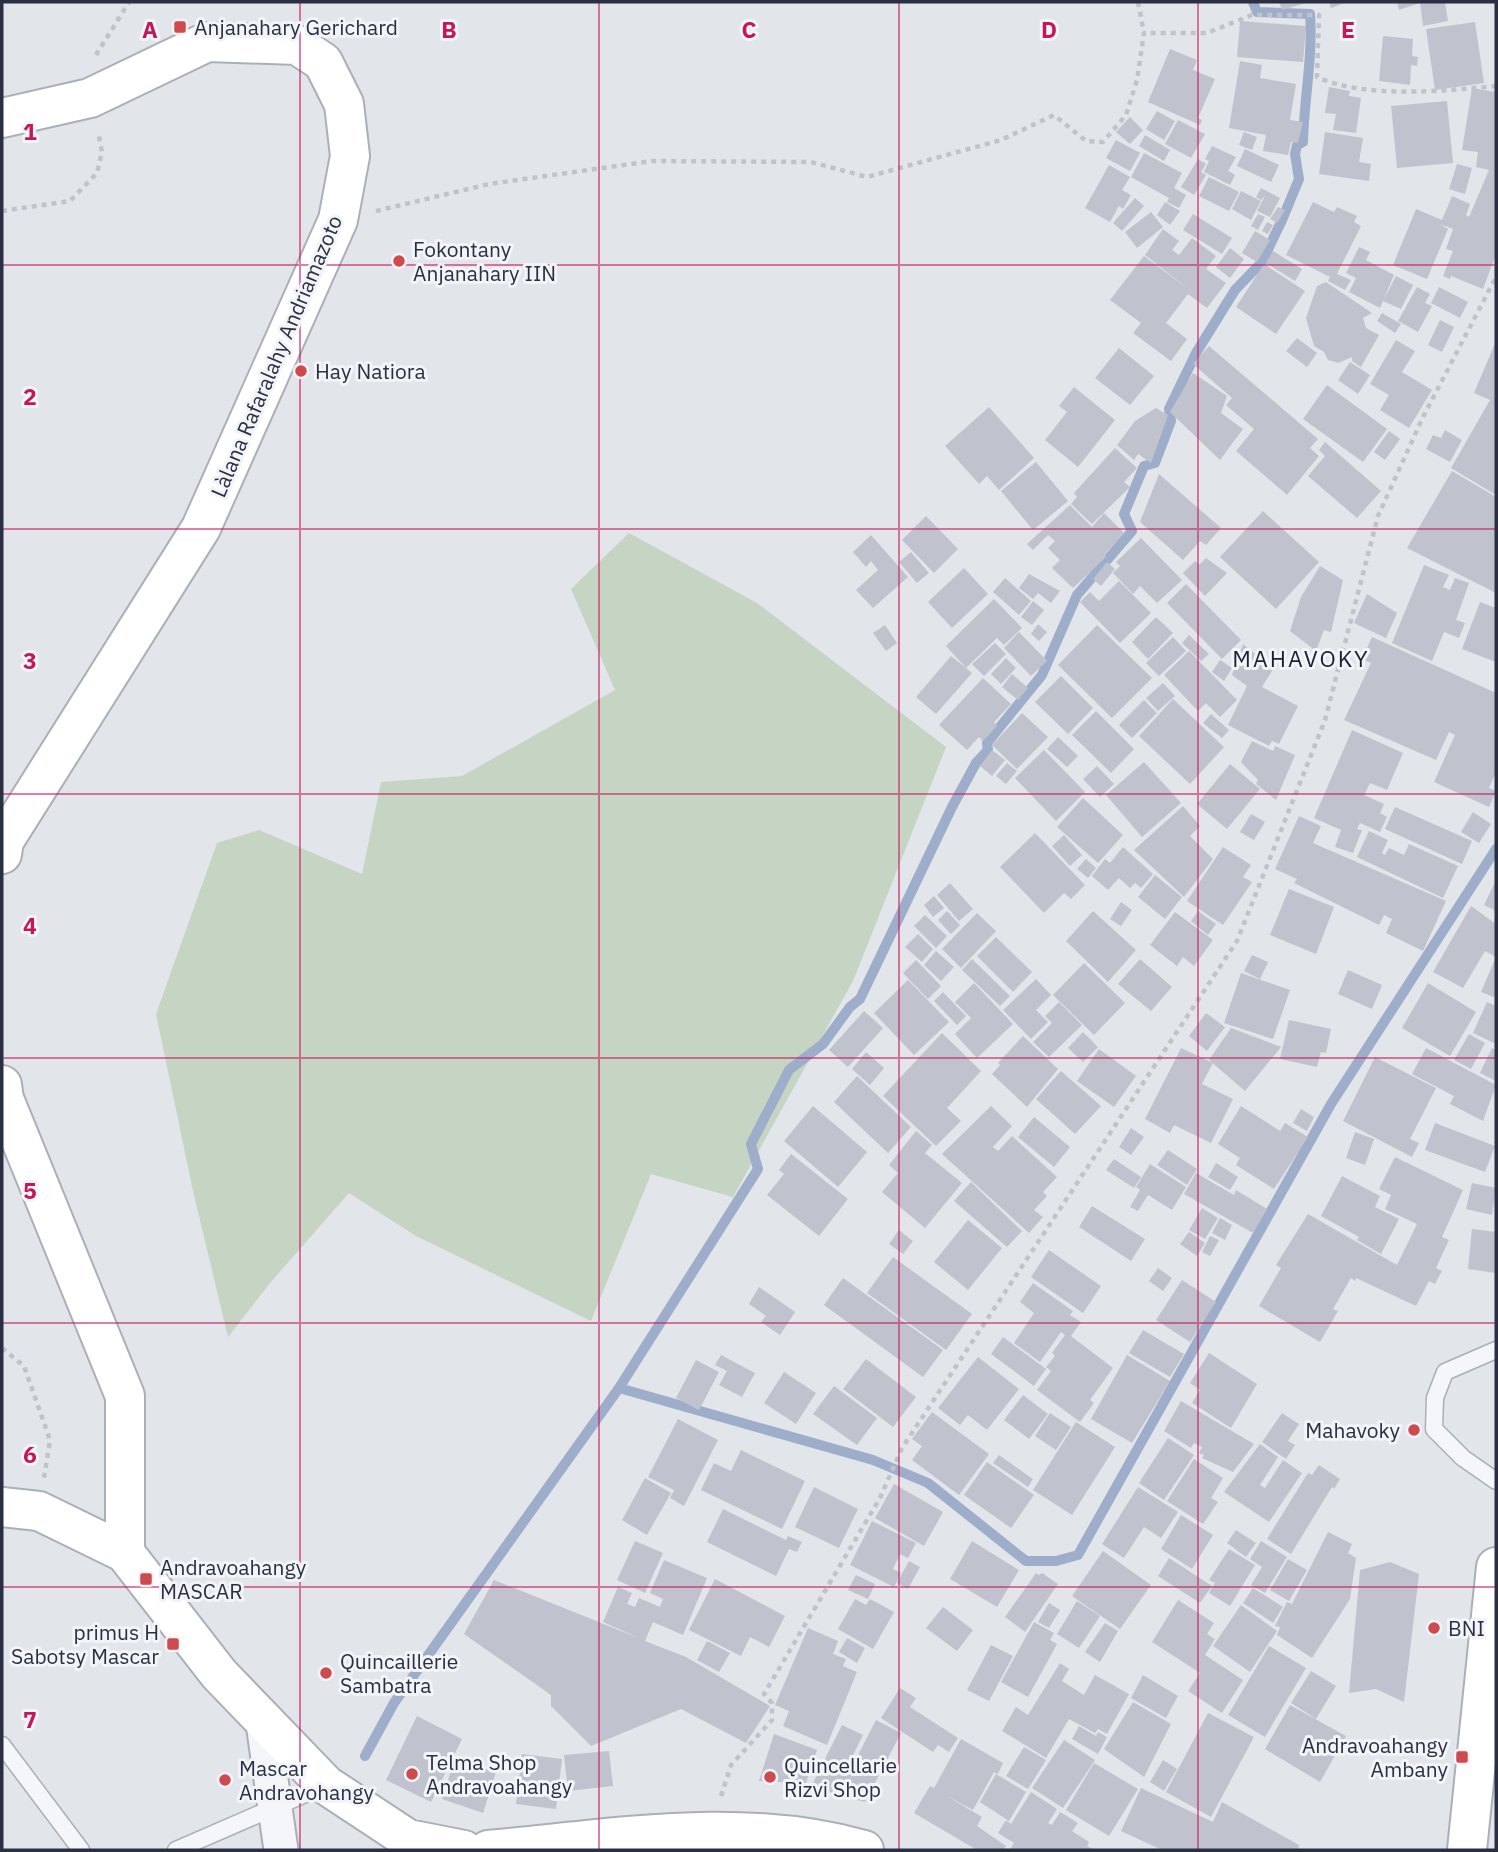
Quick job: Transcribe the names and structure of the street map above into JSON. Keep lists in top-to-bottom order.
{
  "streets": {
    "main road": ["Làlana Rafaralahy Andriamazoto"]
  },
  "districts": ["MAHAVOKY"],
  "places": {
    "transit": [
      "Anjanahary Gerichard",
      "Andravoahangy MASCAR",
      "primus H Sabotsy Mascar",
      "Andravoahangy Ambany"
    ],
    "other": [
      "Fokontany Anjanahary IIN",
      "Hay Natiora",
      "Mahavoky",
      "BNI",
      "Quincaillerie Sambatra",
      "Telma Shop Andravoahangy",
      "Quincellarie Rizvi Shop",
      "Mascar Andravohangy"
    ]
  },
  "grid": {
    "columns": [
      "A",
      "B",
      "C",
      "D",
      "E"
    ],
    "rows": [
      "1",
      "2",
      "3",
      "4",
      "5",
      "6",
      "7"
    ]
  }
}
